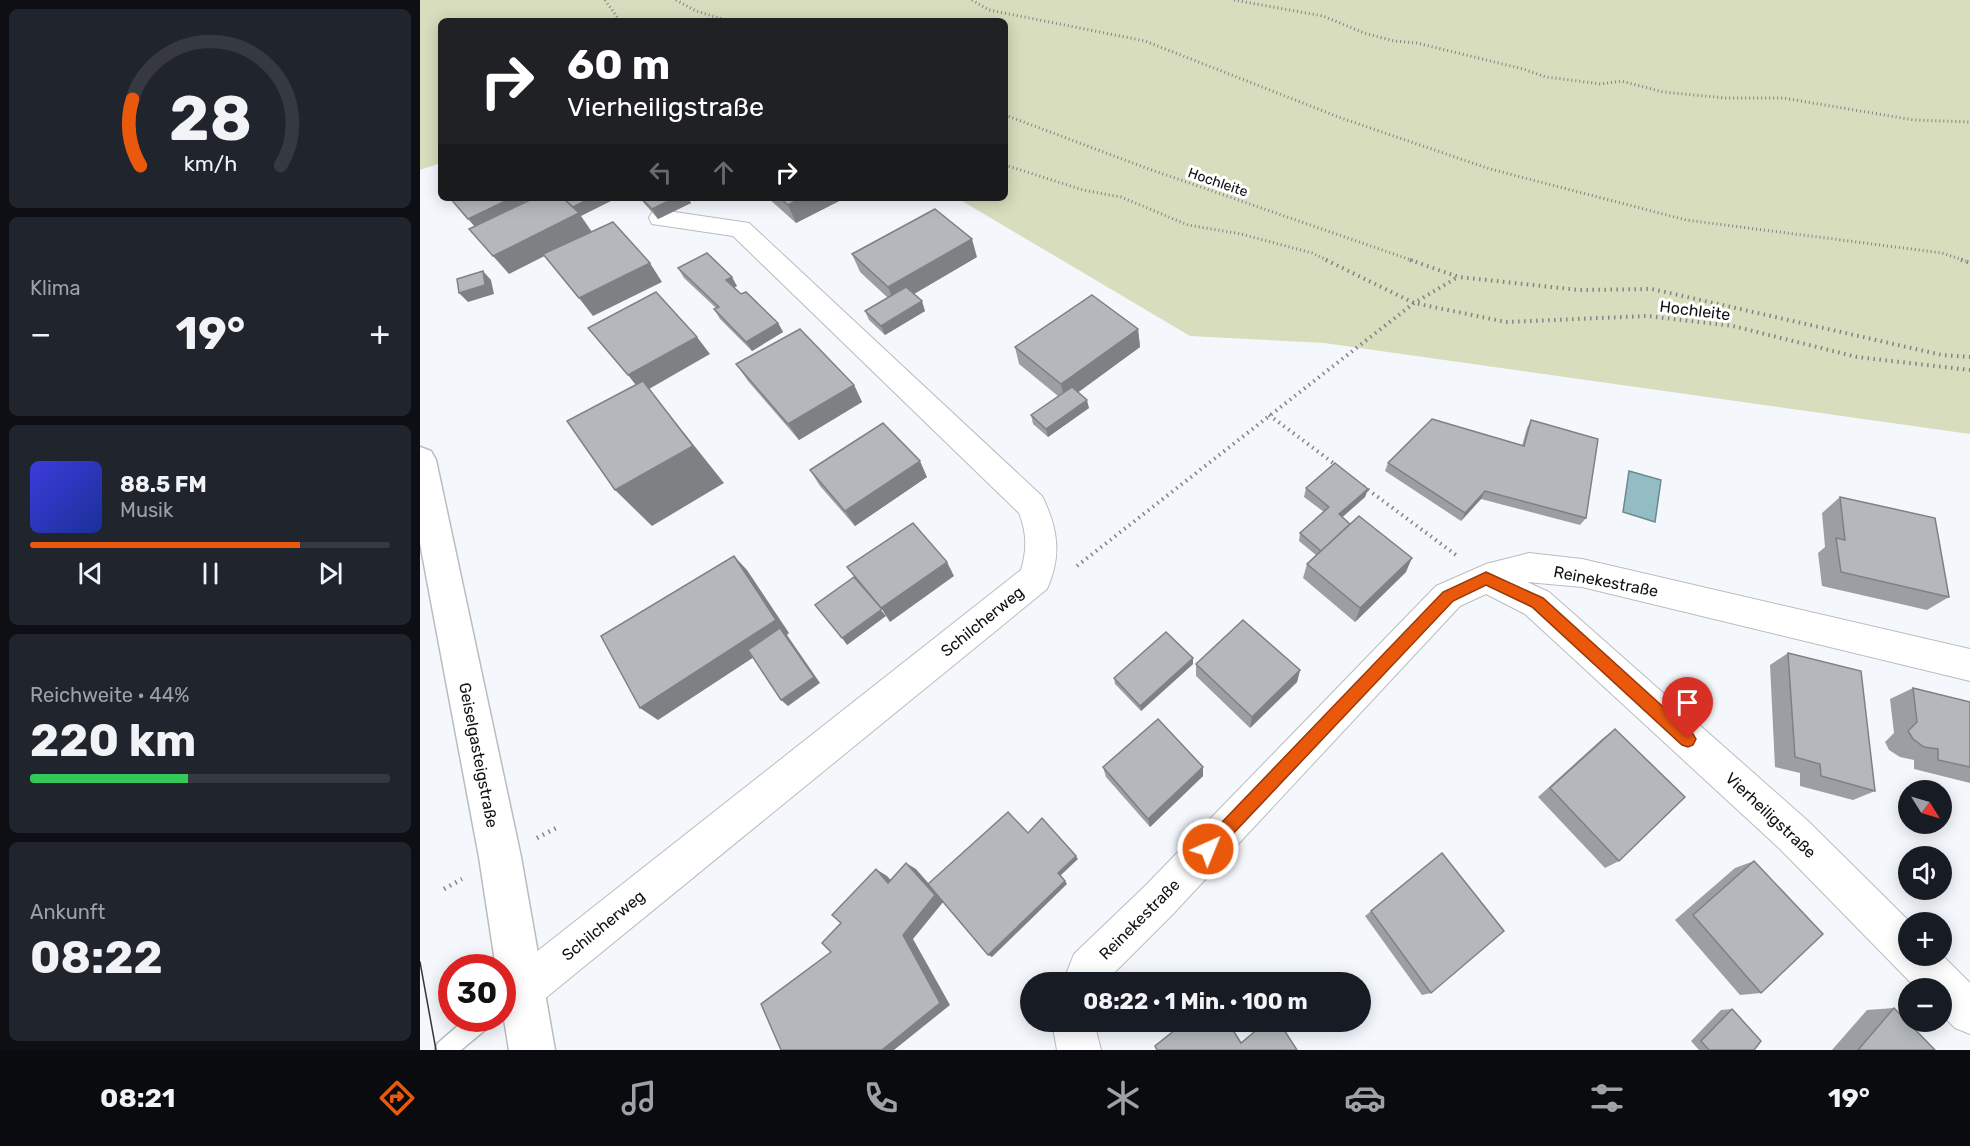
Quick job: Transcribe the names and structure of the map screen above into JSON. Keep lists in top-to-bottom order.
{
  "streets": {
    "main road": ["Geiselgasteigstraße"],
    "street": ["Reinekestraße", "Schilcherweg", "Vierheiligstraße"],
    "path": ["Hochleite"]
  },
  "crossings": [
    ["Reinekestraße", "Vierheiligstraße"]
  ],
  "north": "bottom right",
  "page": {
    "turn": ["60 m", "Vierheiligstraße"],
    "tile": [
      "Klima",
      ["Reichweite · 44%", "220 km"],
      ["Ankunft", "08:22"]
    ],
    "heat": ["−", "19°", "+"],
    "song": ["88.5 FM", "Musik"],
    "map_buttons": ["+", "−"],
    "limit": "30",
    "trip": "08:22 · 1 Min. · 100 m",
    "tabs": ["08:21", "19°"],
    "gauge": ["28", "km/h"]
  }
}
